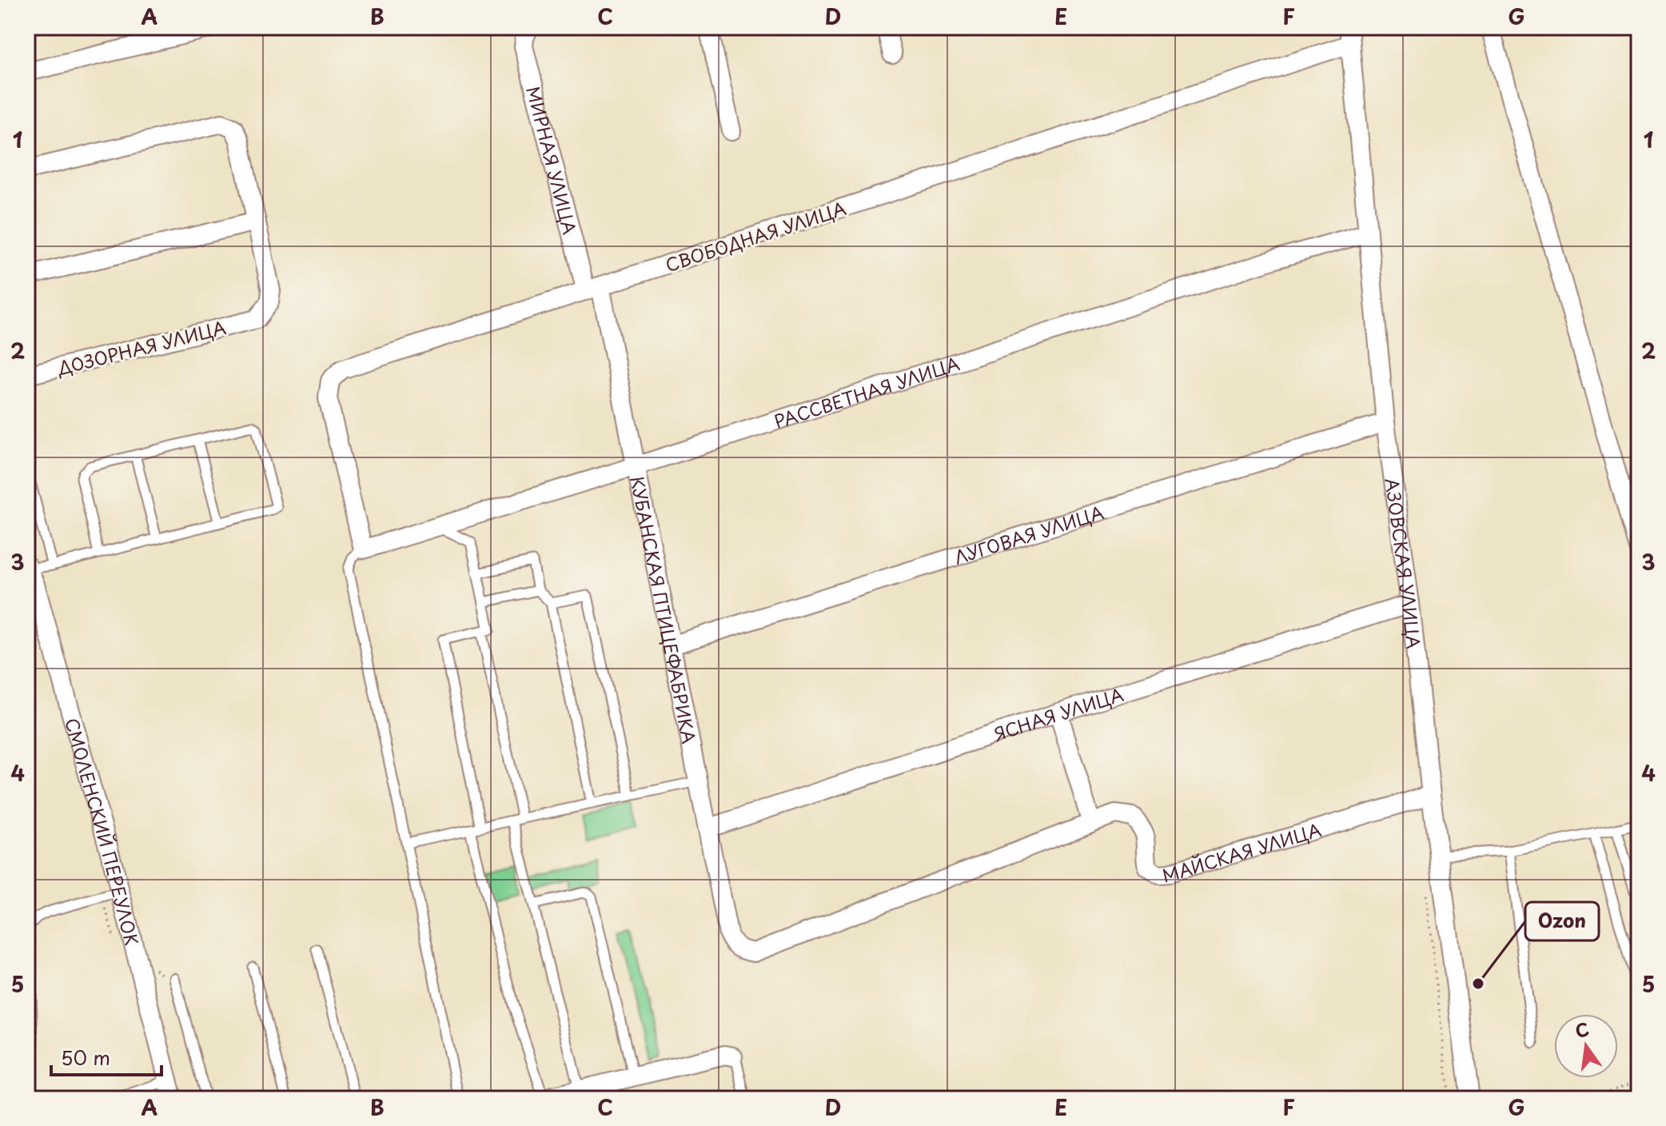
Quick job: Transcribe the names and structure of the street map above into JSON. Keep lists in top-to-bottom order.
{
  "streets": {
    "street": [
      "МИРНАЯ УЛИЦА",
      "СВОБОДНАЯ УЛИЦА",
      "ДОЗОРНАЯ УЛИЦА",
      "РАССВЕТНАЯ УЛИЦА",
      "ЛУГОВАЯ УЛИЦА",
      "АЗОВСКАЯ УЛИЦА",
      "КУБАНСКАЯ ПТИЦЕФАБРИКА",
      "ЯСНАЯ УЛИЦА",
      "СМОЛЕНСКИЙ ПЕРЕУЛОК",
      "МАЙСКАЯ УЛИЦА"
    ]
  },
  "crossings": [
    ["МИРНАЯ УЛИЦА", "СВОБОДНАЯ УЛИЦА"],
    ["МИРНАЯ УЛИЦА", "КУБАНСКАЯ ПТИЦЕФАБРИКА"],
    ["СВОБОДНАЯ УЛИЦА", "РАССВЕТНАЯ УЛИЦА"],
    ["СВОБОДНАЯ УЛИЦА", "АЗОВСКАЯ УЛИЦА"],
    ["СВОБОДНАЯ УЛИЦА", "КУБАНСКАЯ ПТИЦЕФАБРИКА"],
    ["РАССВЕТНАЯ УЛИЦА", "АЗОВСКАЯ УЛИЦА"],
    ["РАССВЕТНАЯ УЛИЦА", "КУБАНСКАЯ ПТИЦЕФАБРИКА"],
    ["ЛУГОВАЯ УЛИЦА", "АЗОВСКАЯ УЛИЦА"],
    ["ЛУГОВАЯ УЛИЦА", "КУБАНСКАЯ ПТИЦЕФАБРИКА"],
    ["АЗОВСКАЯ УЛИЦА", "ЯСНАЯ УЛИЦА"],
    ["АЗОВСКАЯ УЛИЦА", "МАЙСКАЯ УЛИЦА"],
    ["КУБАНСКАЯ ПТИЦЕФАБРИКА", "ЯСНАЯ УЛИЦА"],
    ["КУБАНСКАЯ ПТИЦЕФАБРИКА", "МАЙСКАЯ УЛИЦА"]
  ],
  "places": ["Ozon"],
  "scale_bar": "50 m",
  "north": "top",
  "grid": {
    "columns": [
      "A",
      "B",
      "C",
      "D",
      "E",
      "F",
      "G"
    ],
    "rows": [
      "1",
      "2",
      "3",
      "4",
      "5"
    ]
  }
}
